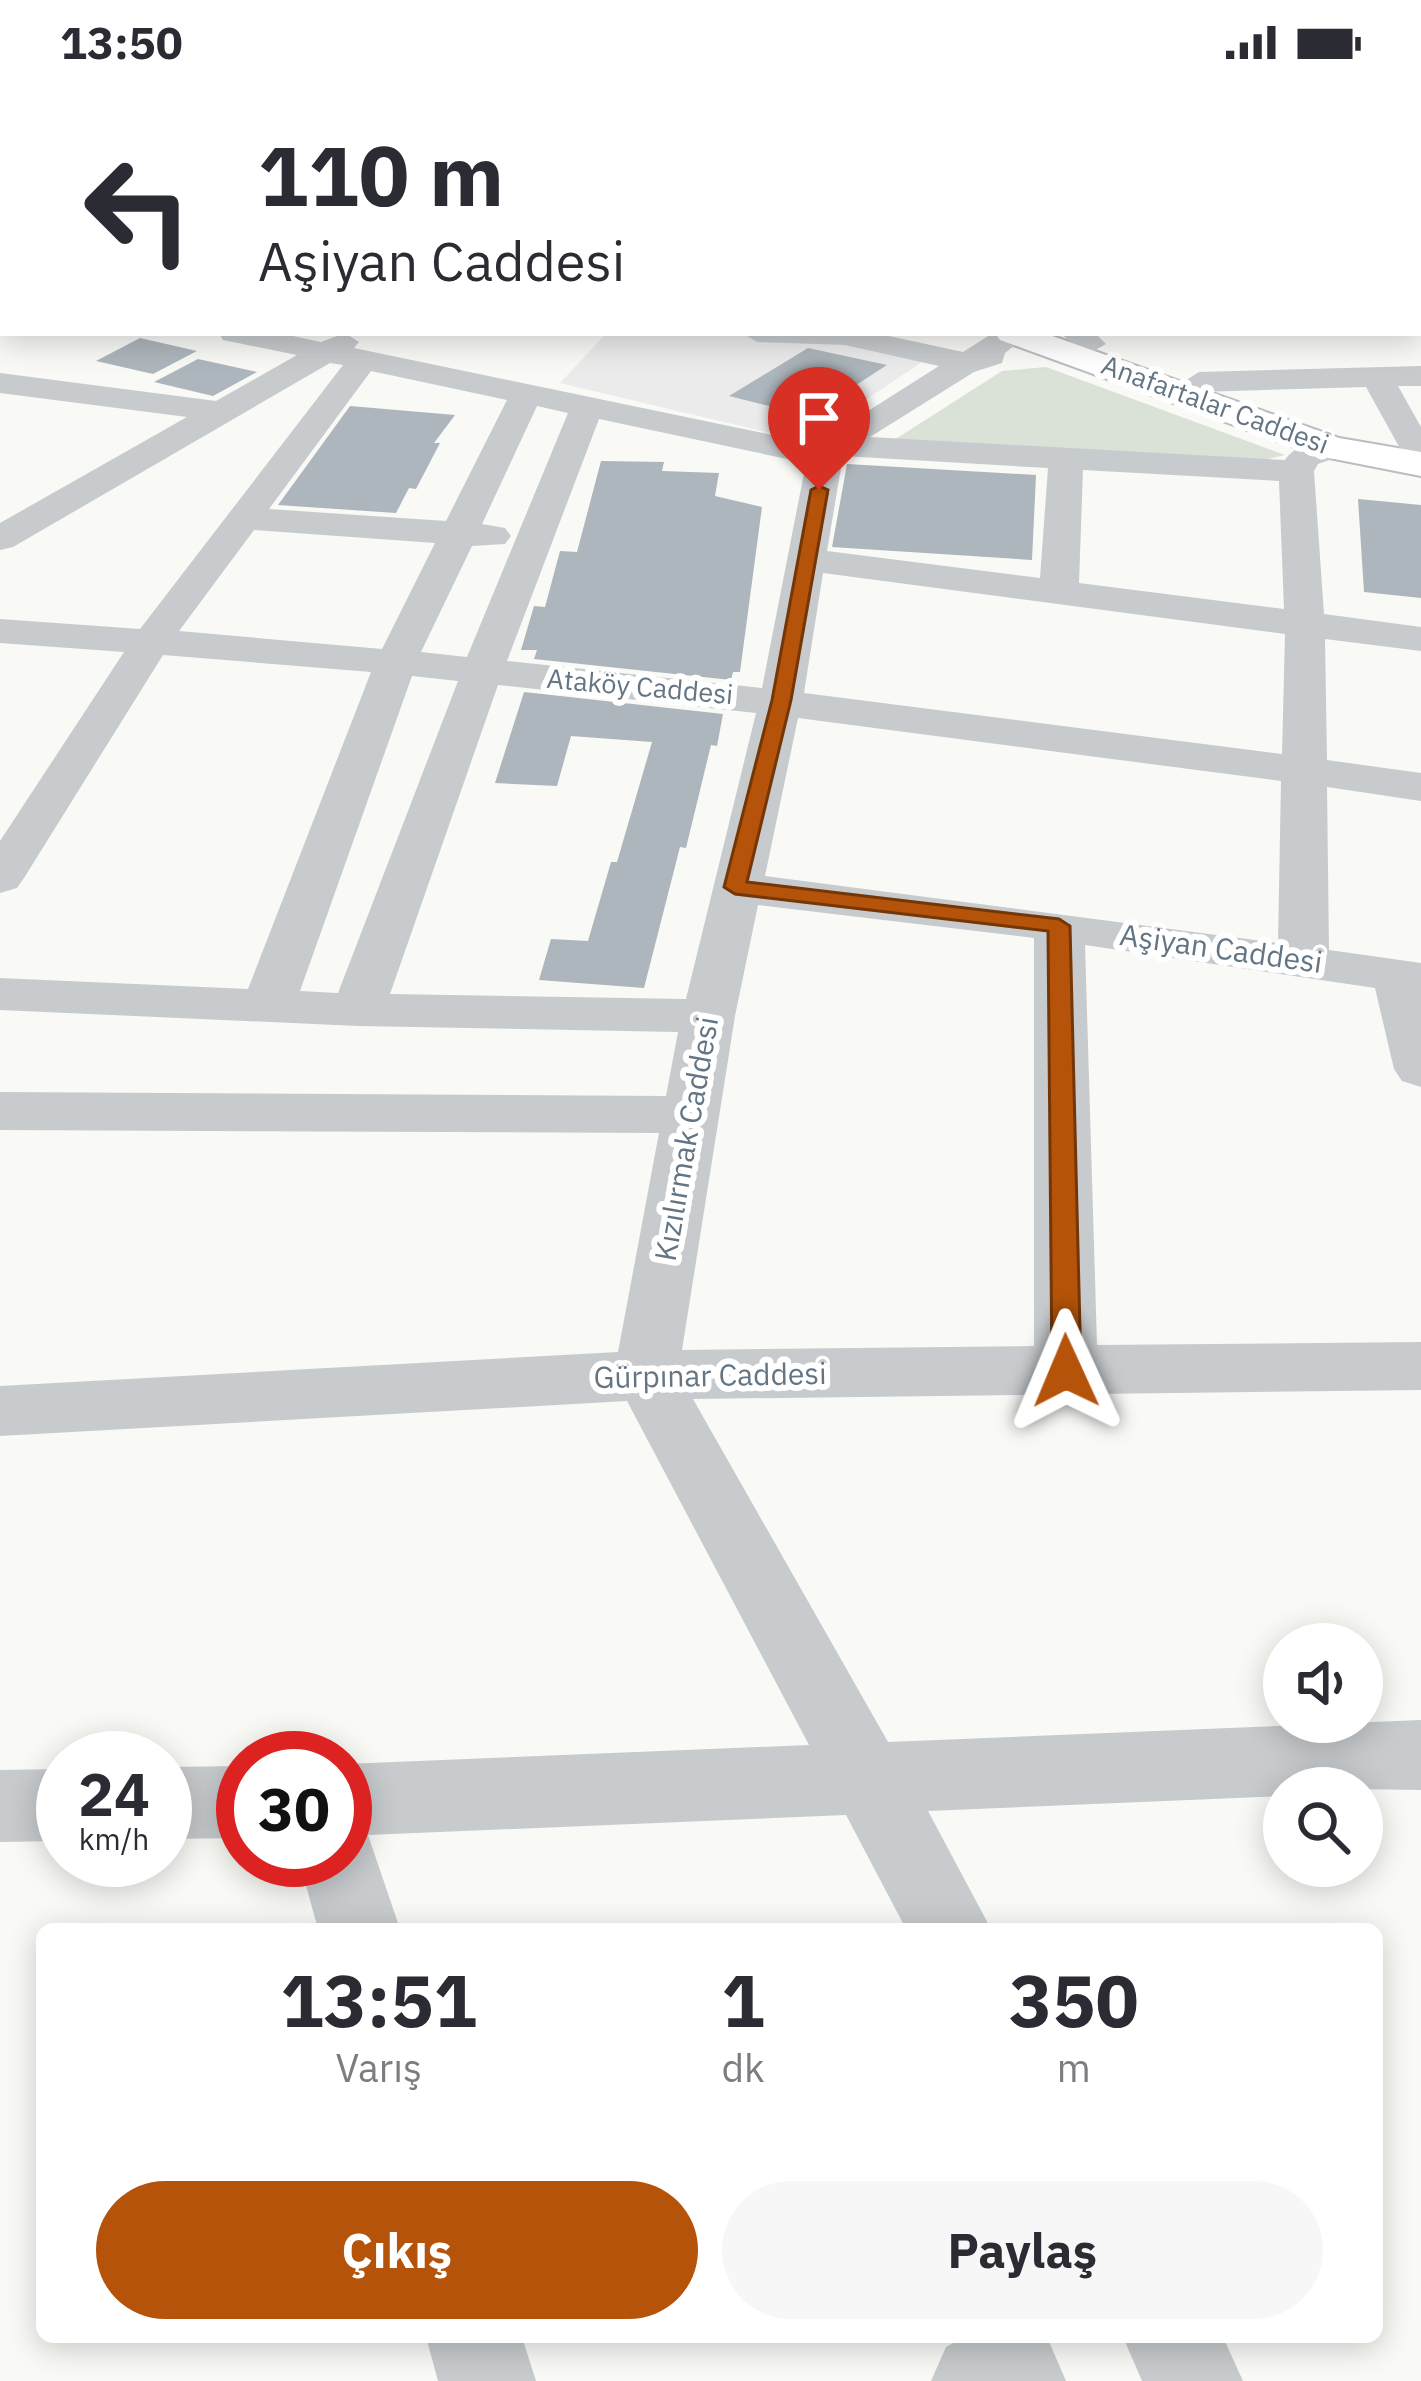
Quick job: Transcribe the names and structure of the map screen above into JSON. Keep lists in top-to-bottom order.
{
  "streets": {
    "main road": ["Anafartalar Caddesi"],
    "street": [
      "Ataköy Caddesi",
      "Aşiyan Caddesi",
      "Kızılırmak Caddesi",
      "Gürpınar Caddesi"
    ]
  },
  "crossings": [
    ["Ataköy Caddesi", "Kızılırmak Caddesi"],
    ["Aşiyan Caddesi", "Kızılırmak Caddesi"],
    ["Kızılırmak Caddesi", "Gürpınar Caddesi"]
  ],
  "page": {
    "status": "13:50",
    "turn": ["110 m", "Aşiyan Caddesi"],
    "speed": "24 km/h",
    "limit": "30",
    "eta": [
      "13:51",
      "Varış",
      "1",
      "dk",
      "350",
      "m"
    ],
    "buttons": ["Çıkış", "Paylaş"]
  }
}
